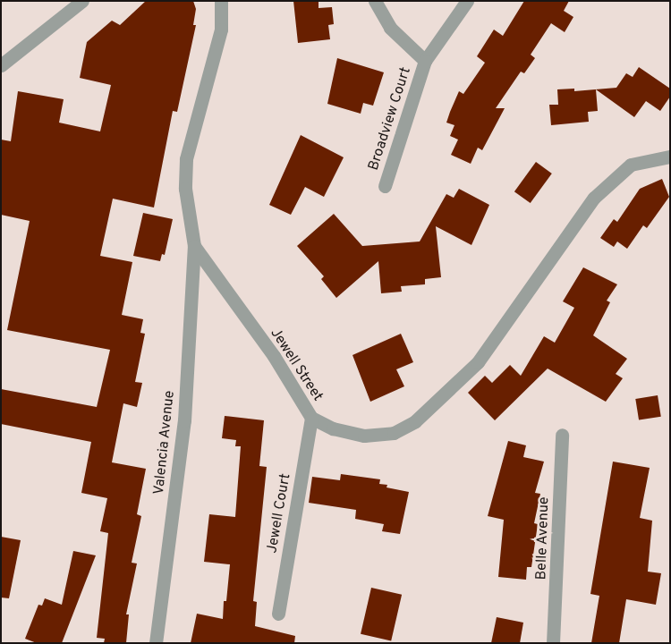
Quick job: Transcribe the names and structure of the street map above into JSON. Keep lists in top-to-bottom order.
{
  "streets": {
    "street": [
      "Broadview Court",
      "Jewell Street",
      "Valencia Avenue",
      "Jewell Court",
      "Belle Avenue"
    ]
  },
  "crossings": [
    ["Jewell Street", "Valencia Avenue"],
    ["Jewell Street", "Jewell Court"]
  ]
}
